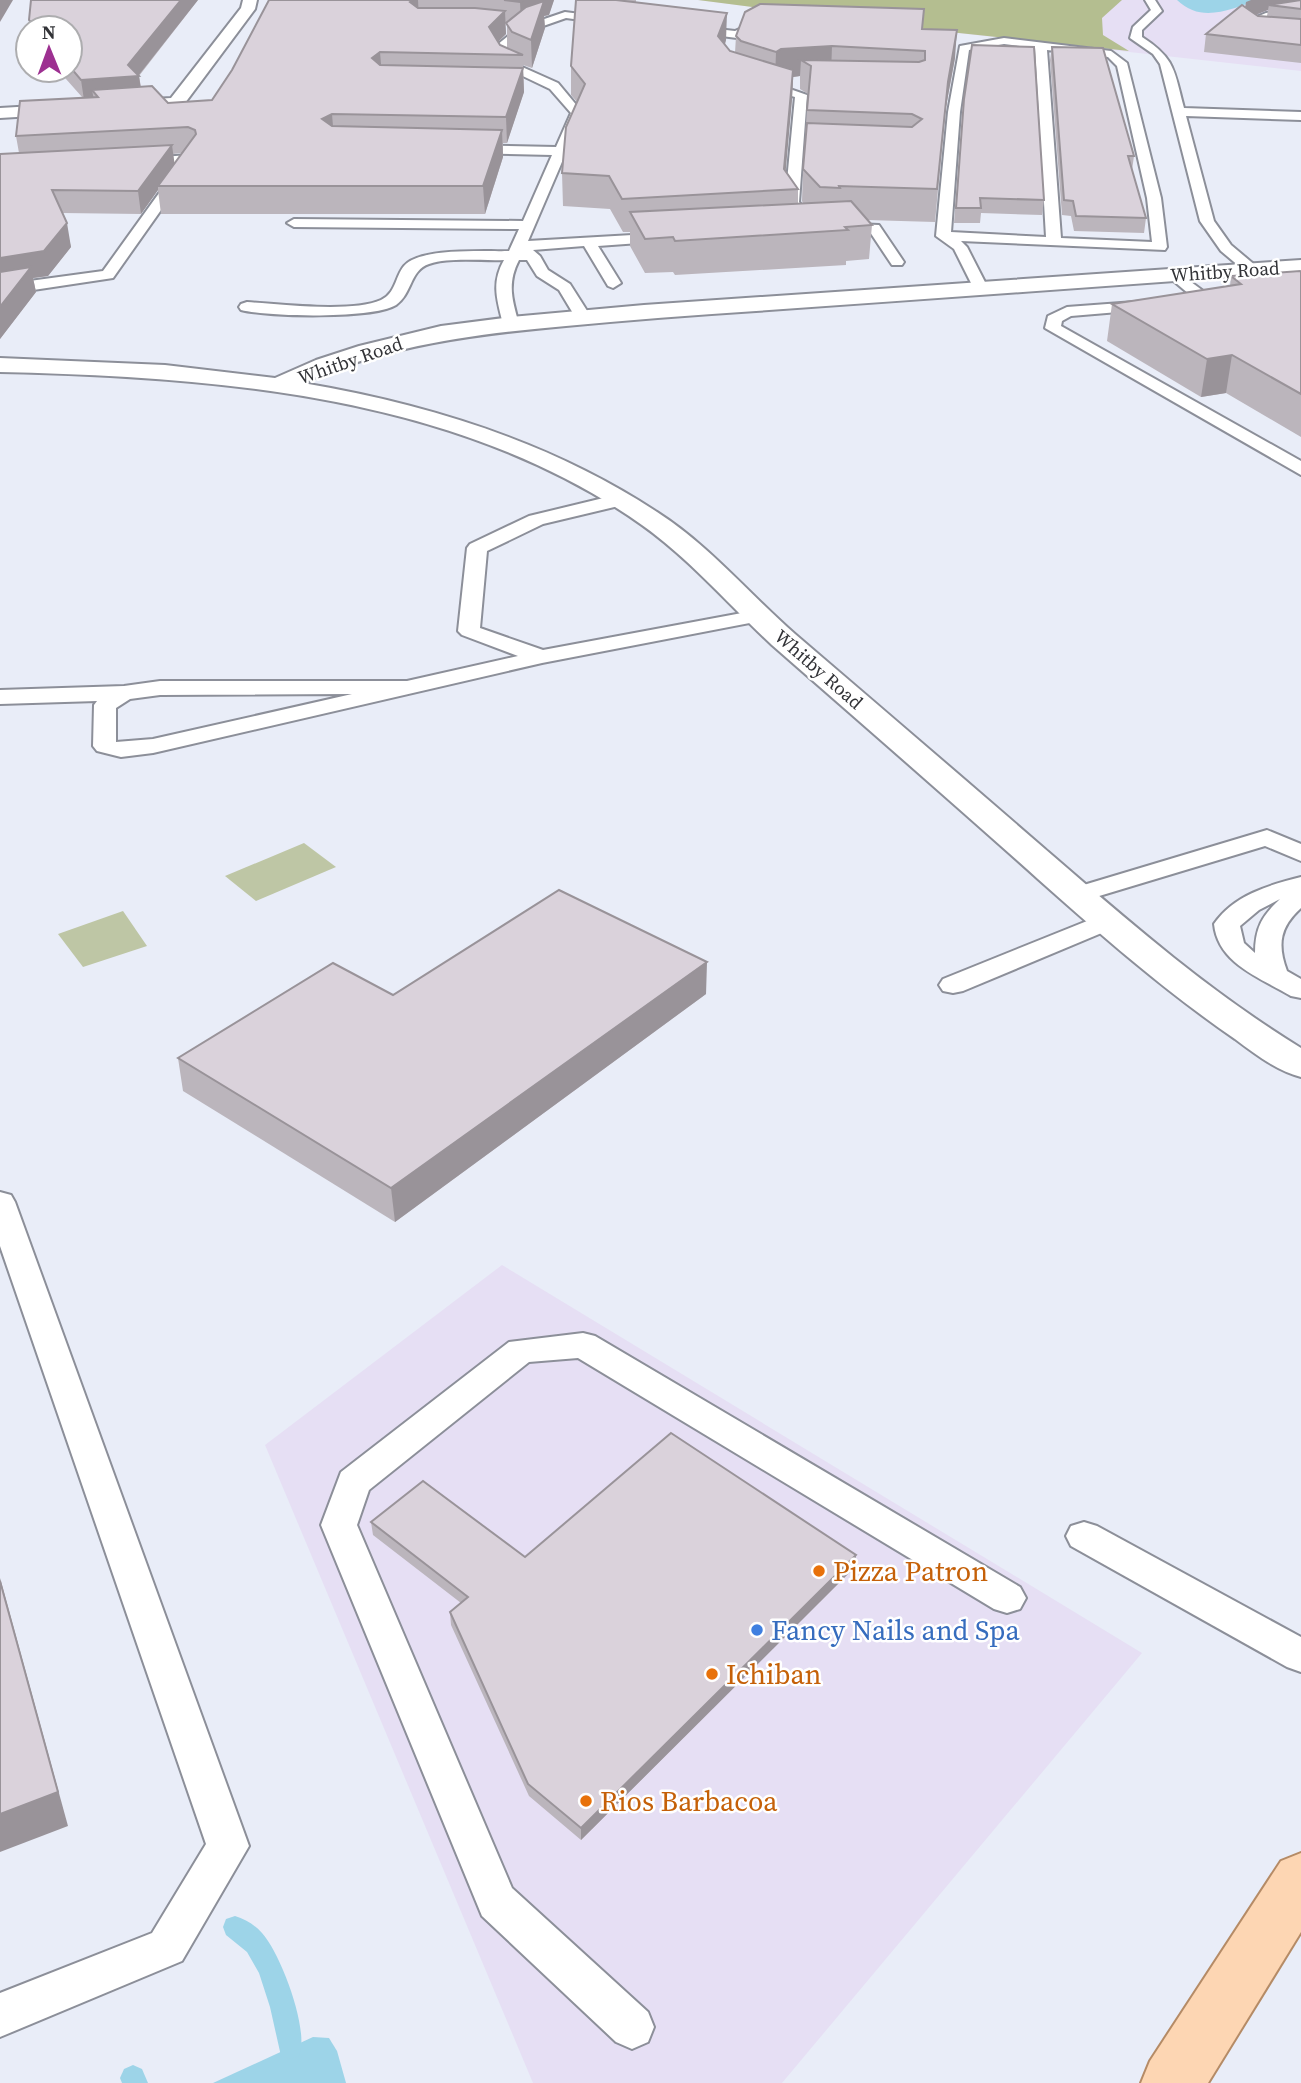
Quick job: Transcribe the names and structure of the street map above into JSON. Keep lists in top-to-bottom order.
{
  "streets": {
    "street": ["Whitby Road"]
  },
  "places": [
    "Pizza Patron",
    "Fancy Nails and Spa",
    "Ichiban",
    "Rios Barbacoa"
  ],
  "north": "top"
}
